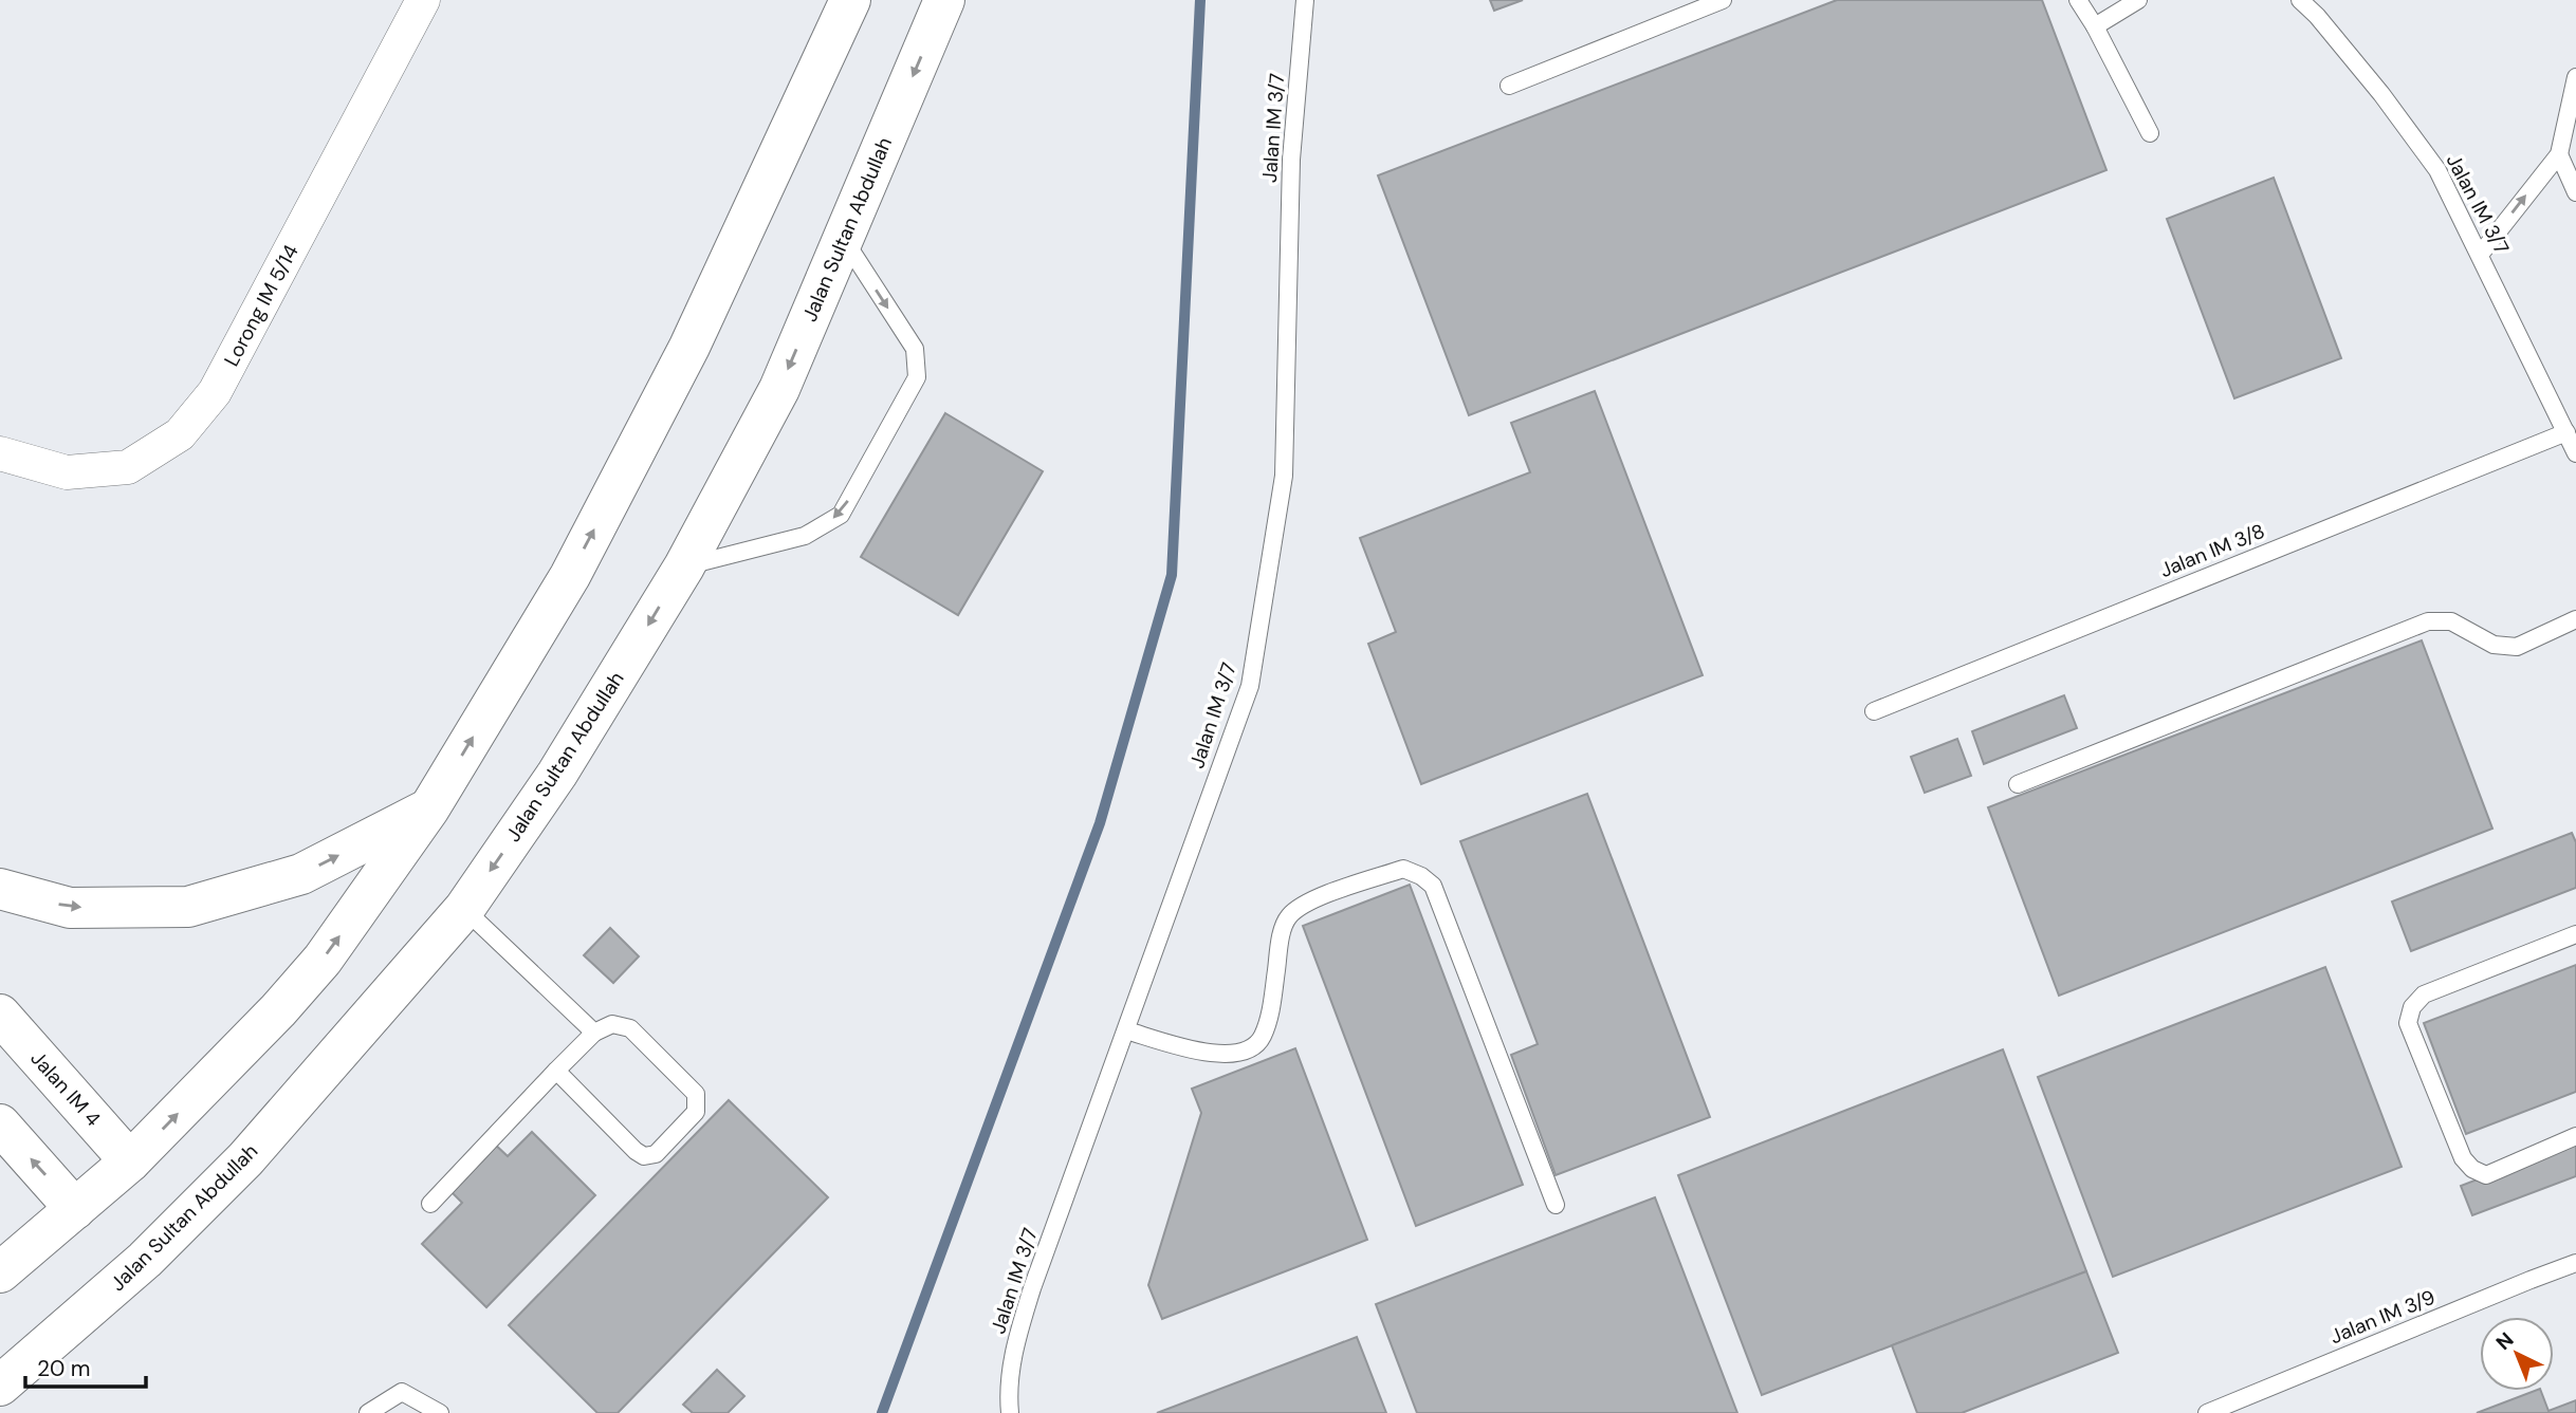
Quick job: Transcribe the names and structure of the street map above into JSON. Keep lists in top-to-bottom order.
{
  "streets": {
    "main road": ["Jalan Sultan Abdullah", "Jalan IM 4"],
    "street": ["Lorong IM 5/14"],
    "lane": ["Jalan IM 3/7", "Jalan IM 3/8", "Jalan IM 3/9"]
  },
  "crossings": [
    ["Jalan IM 3/7", "Jalan IM 3/8"]
  ],
  "scale_bar": "20 m",
  "north": "top left"
}
